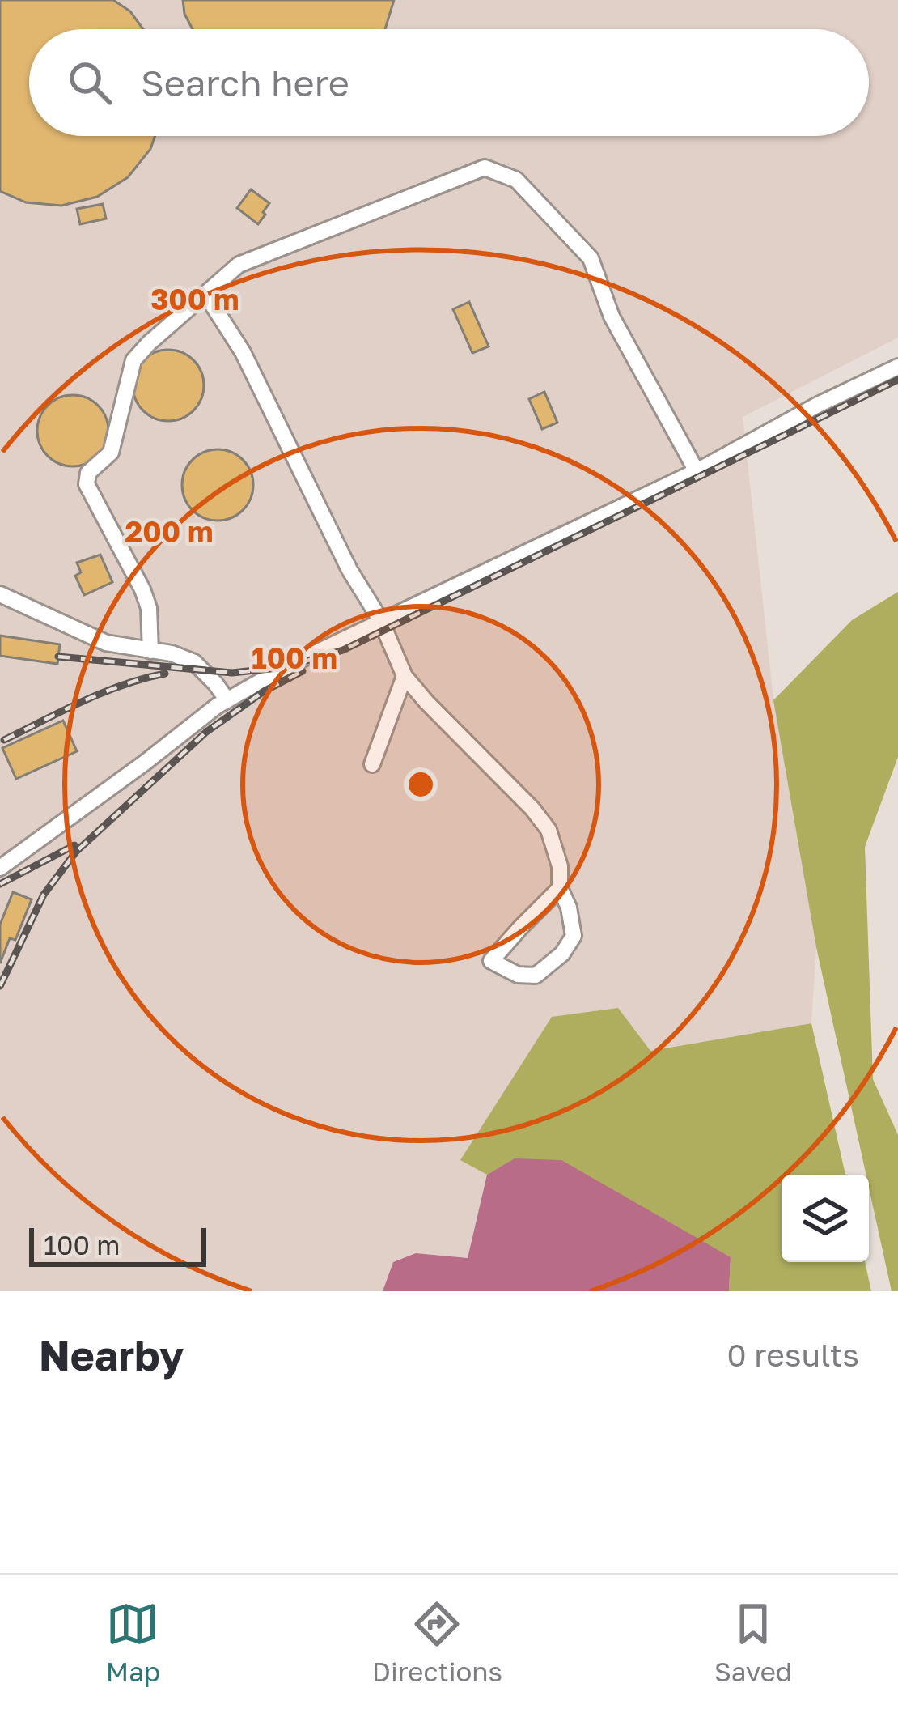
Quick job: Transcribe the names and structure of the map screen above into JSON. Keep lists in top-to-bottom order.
{
  "scale_bar": "100 m",
  "page": {
    "search": "Search here",
    "scale": "100 m",
    "heading": ["Nearby", "0 results"],
    "nav": ["Map", "Directions", "Saved"]
  },
  "rings": ["300 m", "200 m", "100 m"]
}
